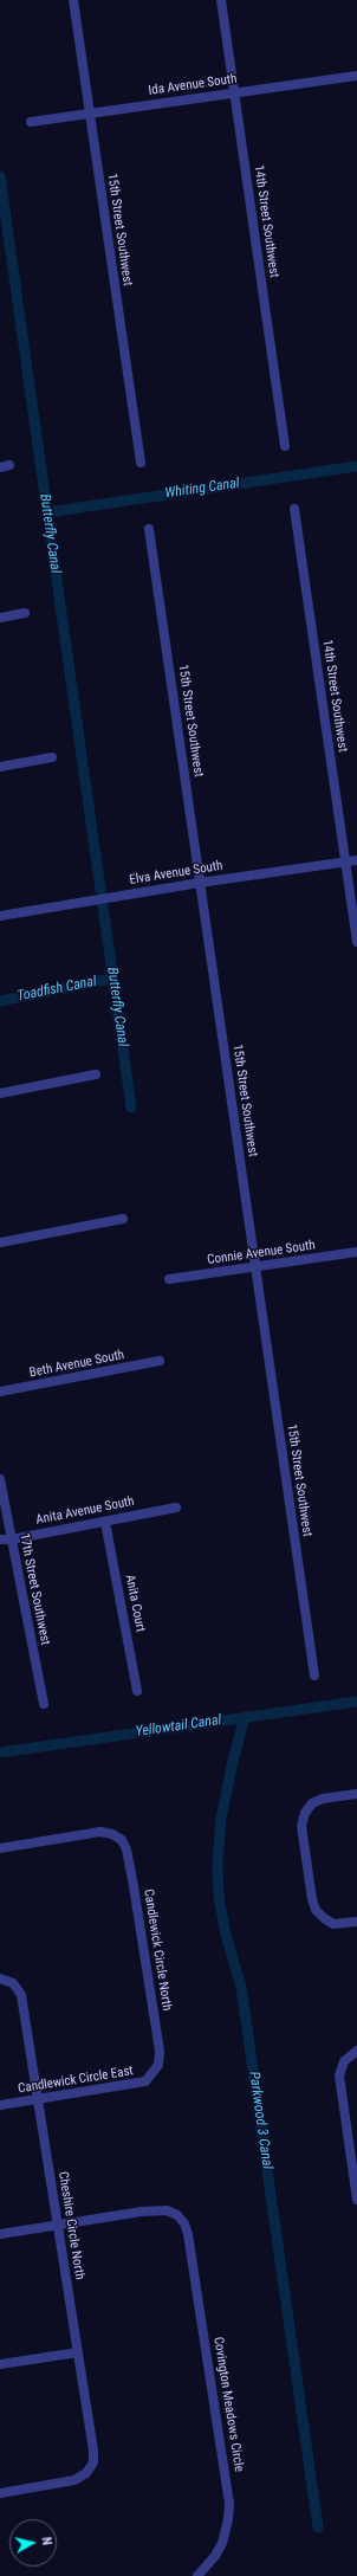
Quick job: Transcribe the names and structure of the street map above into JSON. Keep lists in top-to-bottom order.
{
  "streets": {
    "street": [
      "Ida Avenue South",
      "14th Street Southwest",
      "15th Street Southwest",
      "Elva Avenue South",
      "Connie Avenue South",
      "Beth Avenue South",
      "Anita Avenue South",
      "17th Street Southwest",
      "Anita Court",
      "Candlewick Circle North",
      "Candlewick Circle East",
      "Cheshire Circle North",
      "Covington Meadows Circle"
    ]
  },
  "crossings": [
    ["Ida Avenue South", "14th Street Southwest"],
    ["Ida Avenue South", "15th Street Southwest"],
    ["14th Street Southwest", "Elva Avenue South"],
    ["15th Street Southwest", "Elva Avenue South"],
    ["15th Street Southwest", "Connie Avenue South"],
    ["Anita Avenue South", "17th Street Southwest"],
    ["Anita Avenue South", "Anita Court"],
    ["Candlewick Circle North", "Candlewick Circle East"],
    ["Candlewick Circle East", "Cheshire Circle North"],
    ["Cheshire Circle North", "Covington Meadows Circle"]
  ],
  "water": [
    "Whiting Canal",
    "Butterfly Canal",
    "Toadfish Canal",
    "Yellowtail Canal",
    "Parkwood 3 Canal"
  ],
  "north": "right"
}
